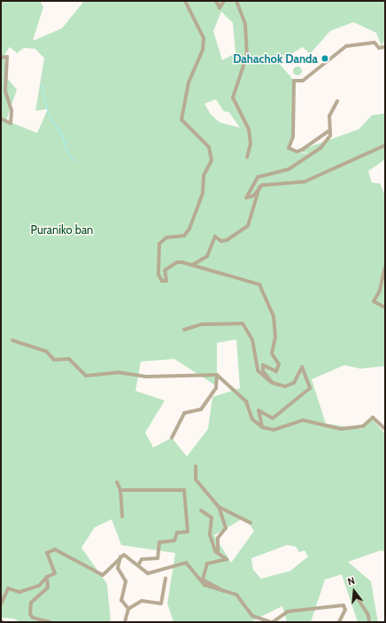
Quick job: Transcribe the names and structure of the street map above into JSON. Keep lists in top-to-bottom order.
{
  "parks": ["Puraniko ban"],
  "places": ["Dahachok Danda"],
  "north": "top"
}
